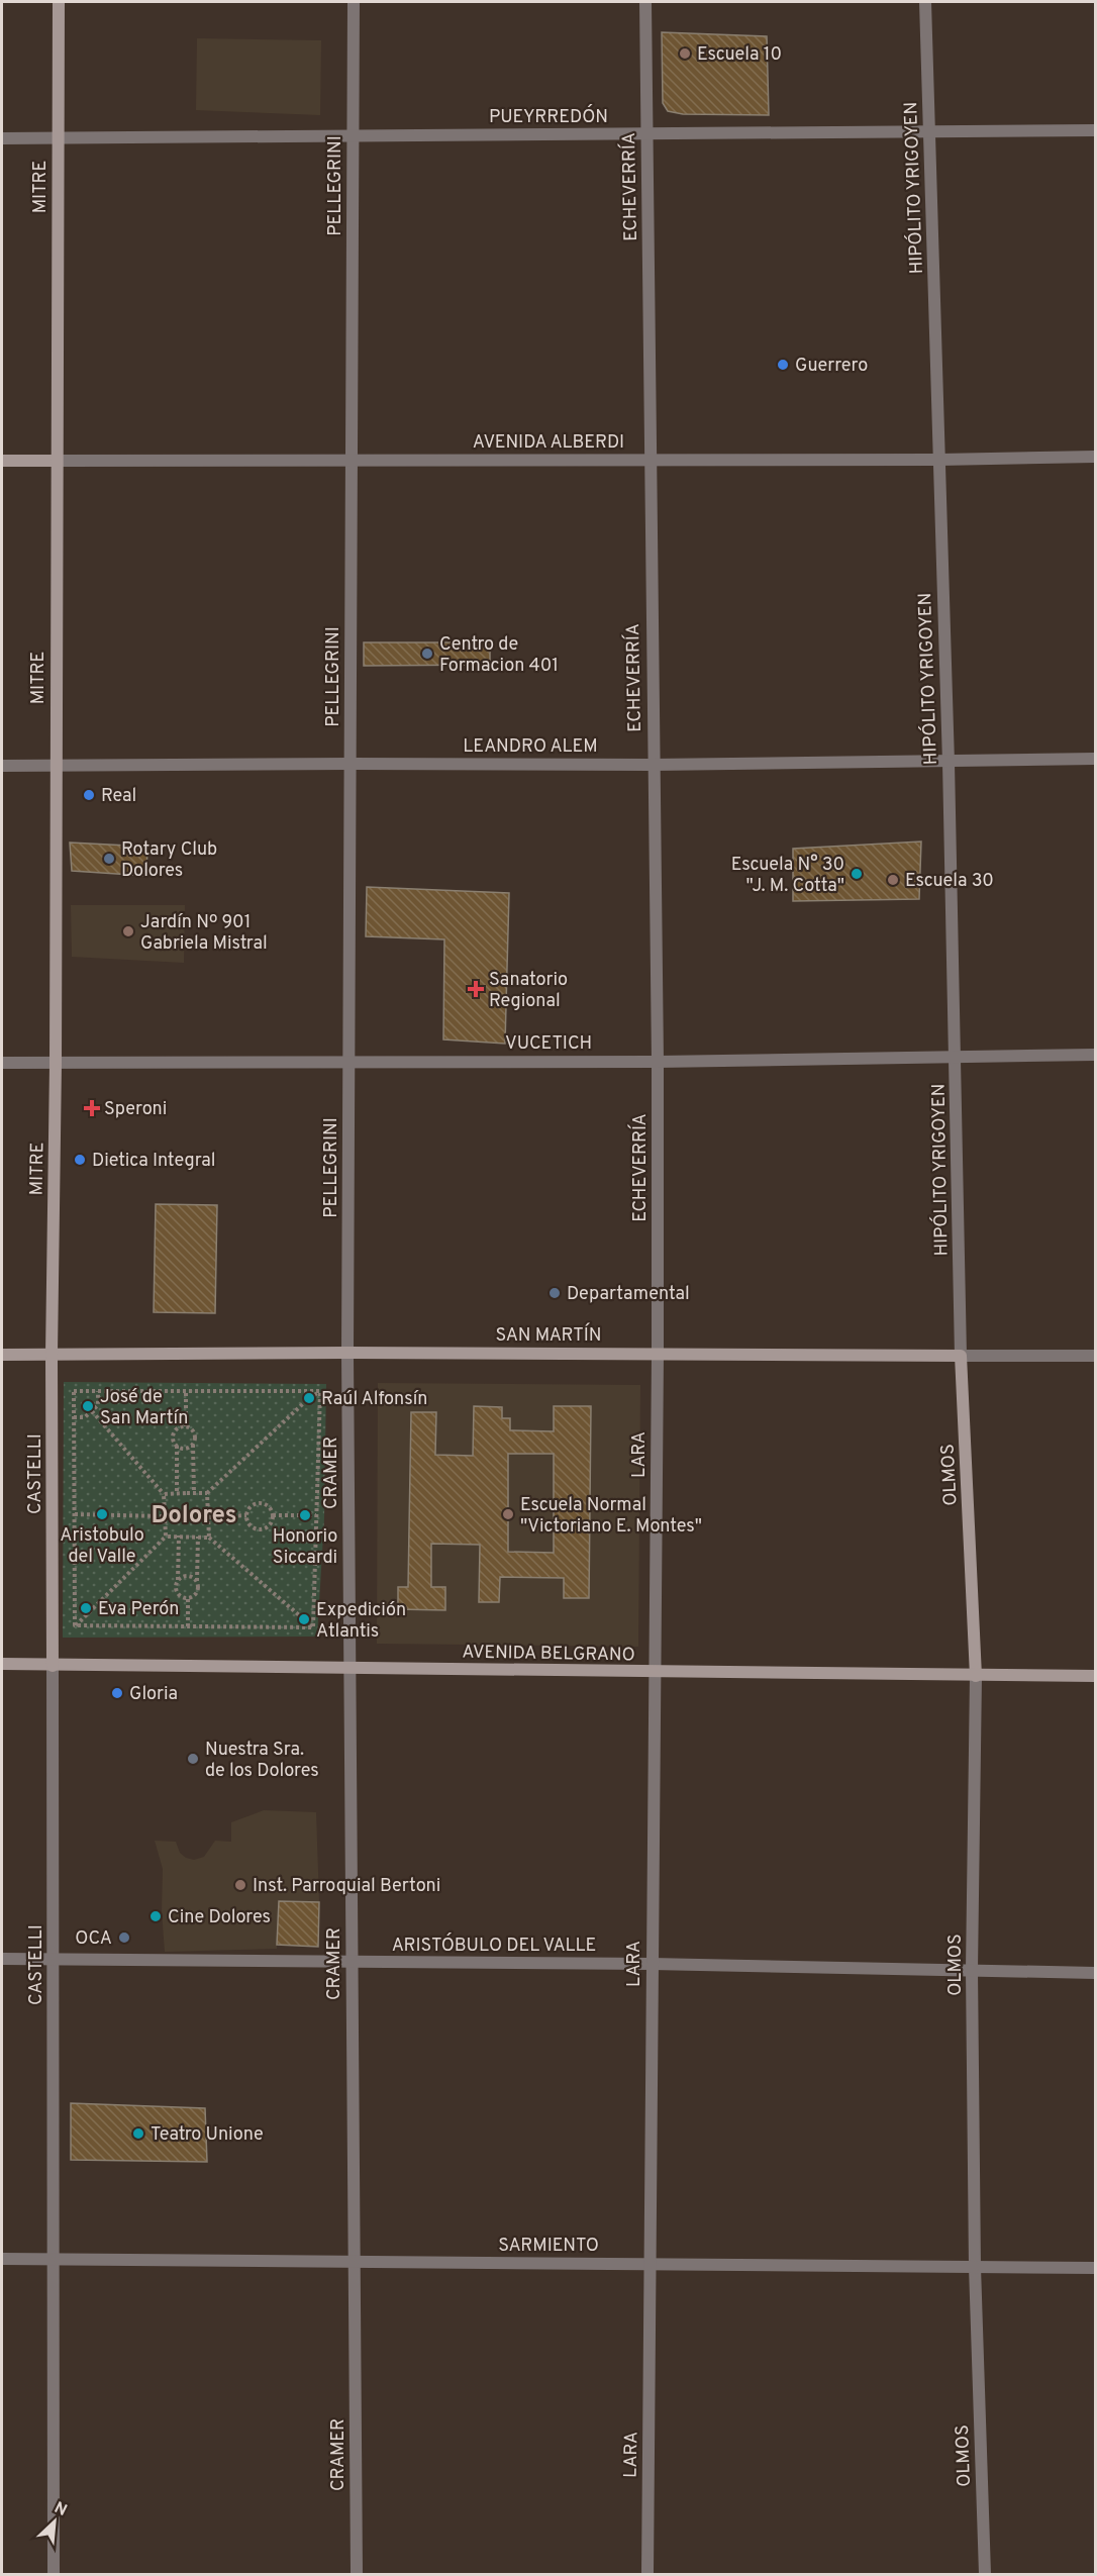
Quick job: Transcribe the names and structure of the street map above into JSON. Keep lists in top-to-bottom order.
{
  "streets": {
    "main road": [
      "MITRE",
      "AVENIDA ALBERDI",
      "SAN MARTÍN",
      "CASTELLI",
      "OLMOS",
      "AVENIDA BELGRANO"
    ],
    "street": [
      "PUEYRREDÓN",
      "PELLEGRINI",
      "ECHEVERRÍA",
      "HIPÓLITO YRIGOYEN",
      "LEANDRO ALEM",
      "VUCETICH",
      "LARA",
      "CRAMER",
      "ARISTÓBULO DEL VALLE",
      "SARMIENTO"
    ]
  },
  "crossings": [
    ["PUEYRREDÓN", "PELLEGRINI"],
    ["PUEYRREDÓN", "MITRE"],
    ["PUEYRREDÓN", "ECHEVERRÍA"],
    ["PUEYRREDÓN", "HIPÓLITO YRIGOYEN"],
    ["PELLEGRINI", "AVENIDA ALBERDI"],
    ["PELLEGRINI", "LEANDRO ALEM"],
    ["PELLEGRINI", "VUCETICH"],
    ["PELLEGRINI", "SAN MARTÍN"],
    ["PELLEGRINI", "CRAMER"],
    ["MITRE", "AVENIDA ALBERDI"],
    ["MITRE", "LEANDRO ALEM"],
    ["MITRE", "VUCETICH"],
    ["MITRE", "SAN MARTÍN"],
    ["MITRE", "CASTELLI"],
    ["ECHEVERRÍA", "AVENIDA ALBERDI"],
    ["ECHEVERRÍA", "LEANDRO ALEM"],
    ["ECHEVERRÍA", "VUCETICH"],
    ["ECHEVERRÍA", "SAN MARTÍN"],
    ["ECHEVERRÍA", "LARA"],
    ["HIPÓLITO YRIGOYEN", "AVENIDA ALBERDI"],
    ["HIPÓLITO YRIGOYEN", "LEANDRO ALEM"],
    ["HIPÓLITO YRIGOYEN", "VUCETICH"],
    ["HIPÓLITO YRIGOYEN", "SAN MARTÍN"],
    ["HIPÓLITO YRIGOYEN", "OLMOS"],
    ["SAN MARTÍN", "LARA"],
    ["SAN MARTÍN", "CRAMER"],
    ["SAN MARTÍN", "CASTELLI"],
    ["SAN MARTÍN", "OLMOS"],
    ["LARA", "AVENIDA BELGRANO"],
    ["LARA", "ARISTÓBULO DEL VALLE"],
    ["LARA", "SARMIENTO"],
    ["CRAMER", "AVENIDA BELGRANO"],
    ["CRAMER", "ARISTÓBULO DEL VALLE"],
    ["CRAMER", "SARMIENTO"],
    ["CASTELLI", "AVENIDA BELGRANO"],
    ["CASTELLI", "ARISTÓBULO DEL VALLE"],
    ["CASTELLI", "SARMIENTO"],
    ["OLMOS", "AVENIDA BELGRANO"],
    ["OLMOS", "ARISTÓBULO DEL VALLE"],
    ["OLMOS", "SARMIENTO"]
  ],
  "districts": ["Dolores"],
  "places": {
    "other": [
      "Escuela 10",
      "Guerrero",
      "Centro de Formacion 401",
      "Real",
      "Rotary Club Dolores",
      "Escuela N° 30 \"J. M. Cotta\"",
      "Escuela 30",
      "Jardín Nº 901 Gabriela Mistral",
      "Dietica Integral",
      "Departamental",
      "Raúl Alfonsín",
      "José de San Martín",
      "Aristobulo del Valle",
      "Escuela Normal \"Victoriano E. Montes\"",
      "Honorio Siccardi",
      "Eva Perón",
      "Expedición Atlantis",
      "Gloria",
      "Nuestra Sra. de los Dolores",
      "Inst. Parroquial Bertoni",
      "Cine Dolores",
      "OCA",
      "Teatro Unione"
    ],
    "health": ["Sanatorio Regional", "Speroni"]
  },
  "north": "top right"
}
